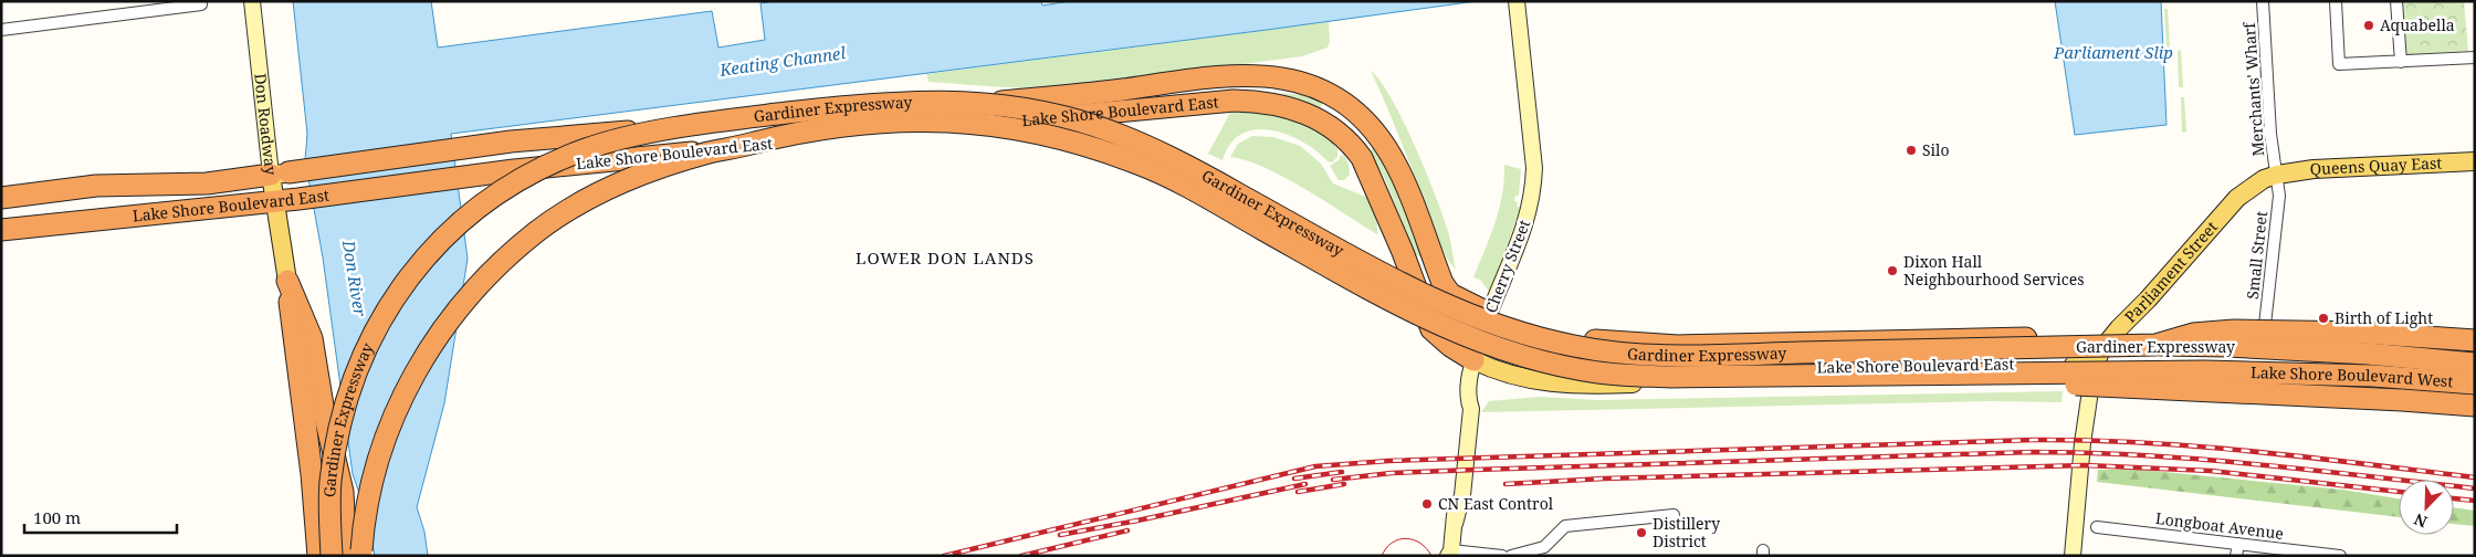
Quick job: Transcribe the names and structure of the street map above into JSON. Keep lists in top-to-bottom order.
{
  "streets": {
    "highway": ["Gardiner Expressway", "Lake Shore Boulevard East", "Lake Shore Boulevard West"],
    "main road": ["Don Roadway", "Queens Quay East", "Parliament Street"],
    "street": [
      "Merchants' Wharf",
      "Small Street",
      "Cherry Street",
      "Longboat Avenue"
    ]
  },
  "crossings": [
    ["Merchants' Wharf", "Queens Quay East"],
    ["Merchants' Wharf", "Small Street"],
    ["Merchants' Wharf", "Parliament Street"],
    ["Lake Shore Boulevard East", "Don Roadway"],
    ["Lake Shore Boulevard East", "Cherry Street"],
    ["Lake Shore Boulevard East", "Parliament Street"],
    ["Lake Shore Boulevard East", "Lake Shore Boulevard West"],
    ["Queens Quay East", "Small Street"],
    ["Queens Quay East", "Parliament Street"],
    ["Small Street", "Parliament Street"],
    ["Small Street", "Lake Shore Boulevard West"],
    ["Parliament Street", "Lake Shore Boulevard West"]
  ],
  "districts": ["LOWER DON LANDS"],
  "water": ["Parliament Slip", "Keating Channel", "Don River"],
  "places": [
    "Aquabella",
    "Silo",
    "Dixon Hall Neighbourhood Services",
    "Birth of Light",
    "CN East Control",
    "Distillery District"
  ],
  "scale_bar": "100 m",
  "north": "bottom left"
}
